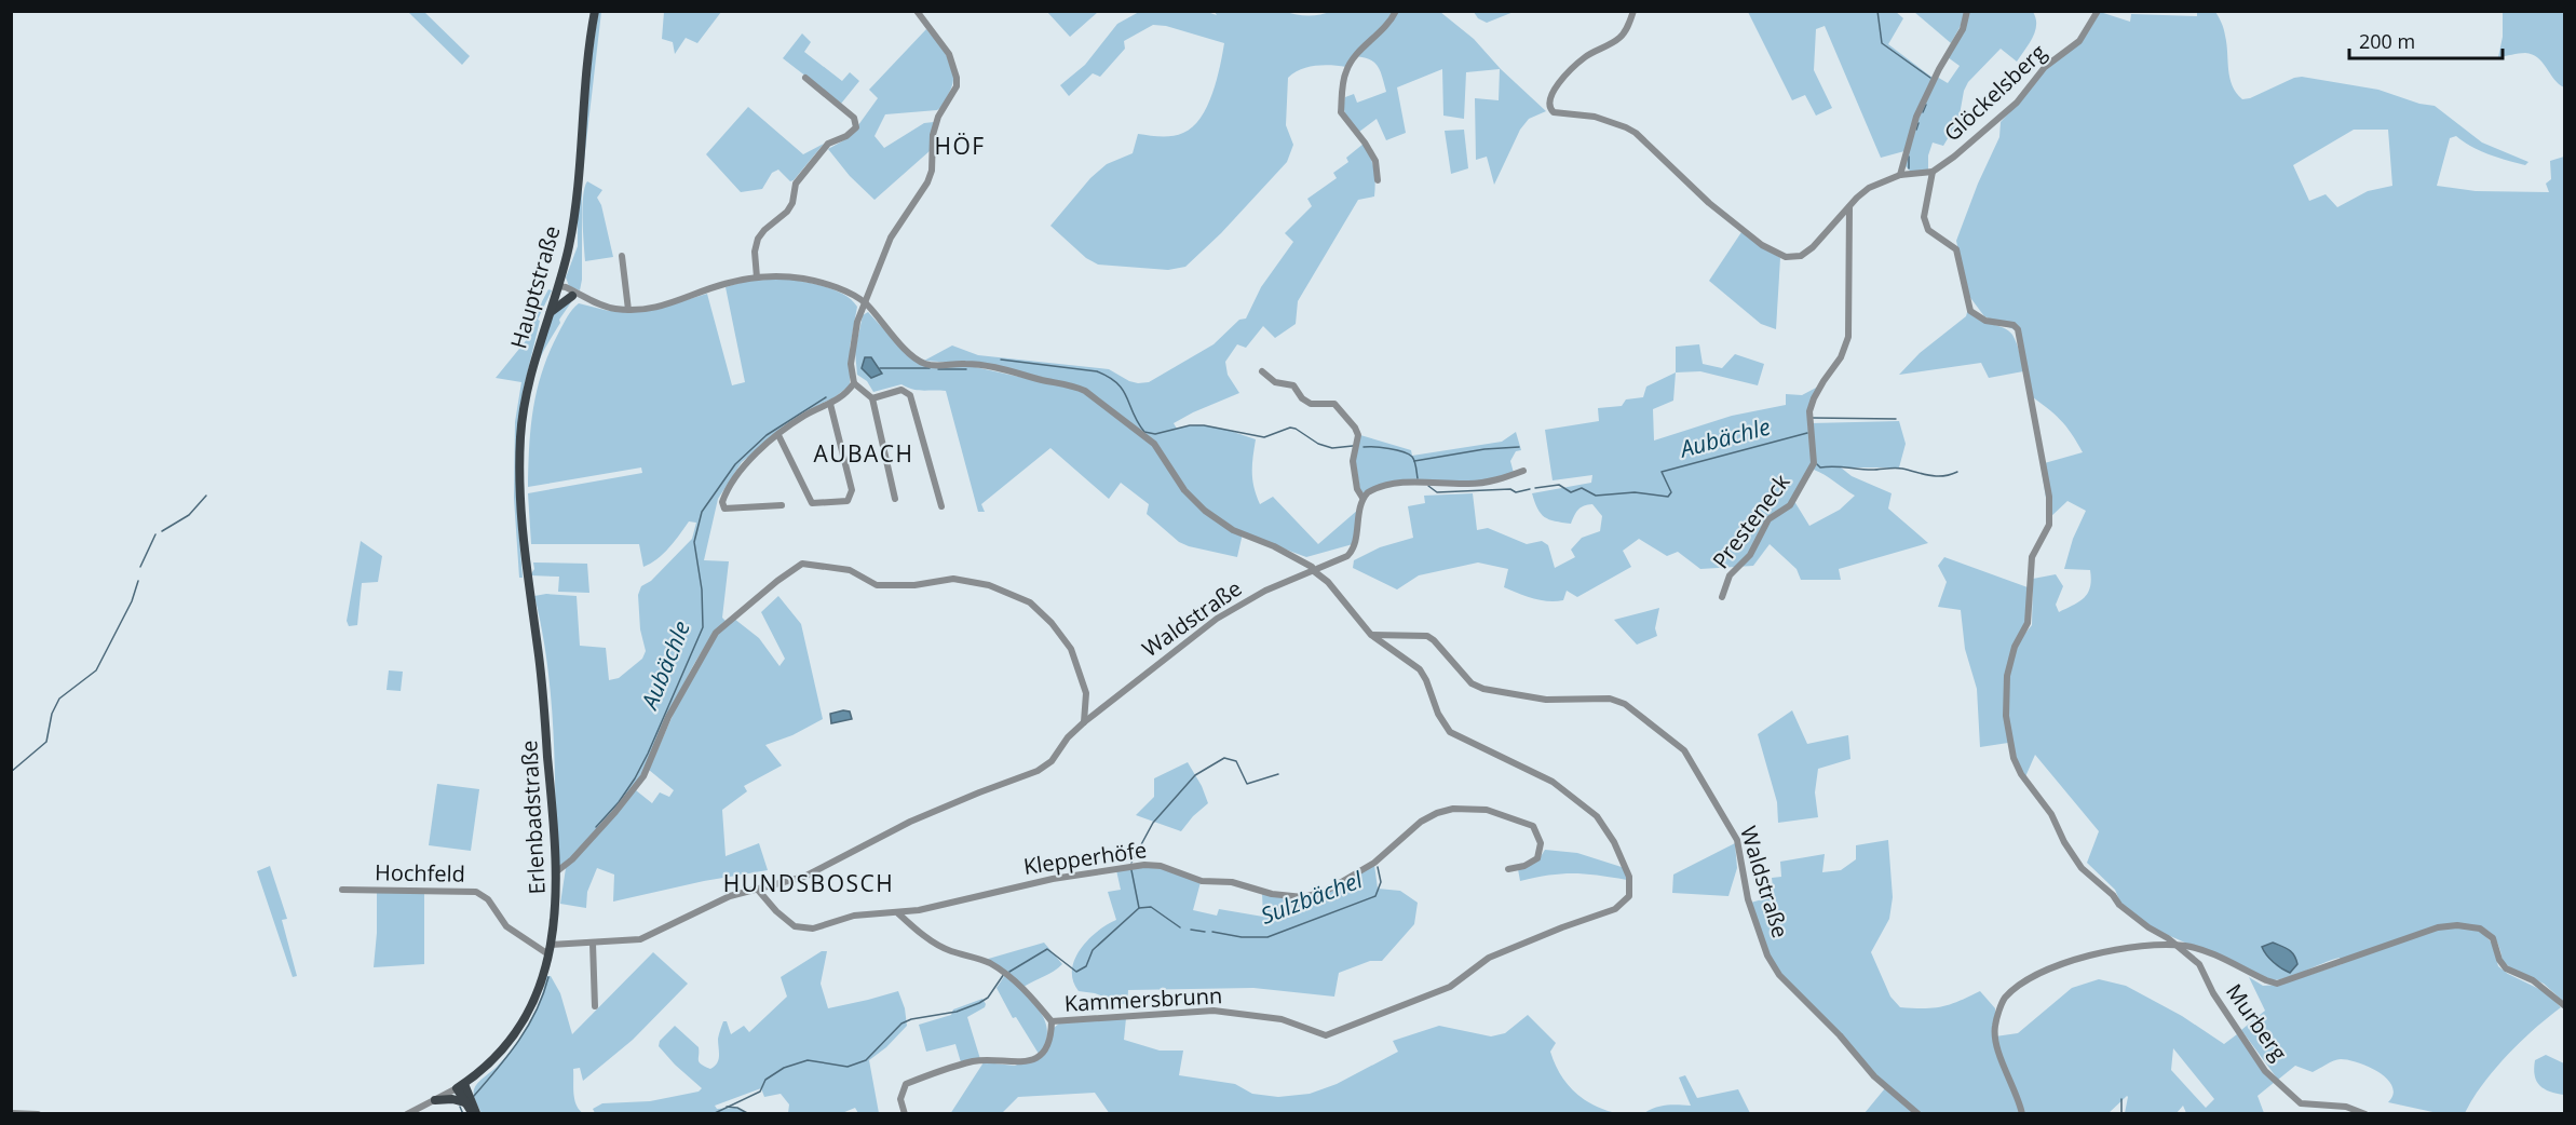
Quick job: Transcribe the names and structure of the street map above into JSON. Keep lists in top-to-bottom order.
{
  "streets": {
    "main road": ["Hauptstraße", "Erlenbadstraße"],
    "street": [
      "Glöckelsberg",
      "Presteneck",
      "Waldstraße",
      "Klepperhöfe",
      "Hochfeld",
      "Kammersbrunn",
      "Murberg"
    ]
  },
  "crossings": [
    ["Glöckelsberg", "Murberg"],
    ["Hauptstraße", "Erlenbadstraße"],
    ["Waldstraße", "Erlenbadstraße"],
    ["Waldstraße", "Klepperhöfe"],
    ["Waldstraße", "Hochfeld"],
    ["Waldstraße", "Kammersbrunn"],
    ["Erlenbadstraße", "Hochfeld"]
  ],
  "districts": ["HÖF", "AUBACH", "HUNDSBOSCH"],
  "water": ["Aubächle", "Sulzbächel"],
  "scale_bar": "200 m"
}
